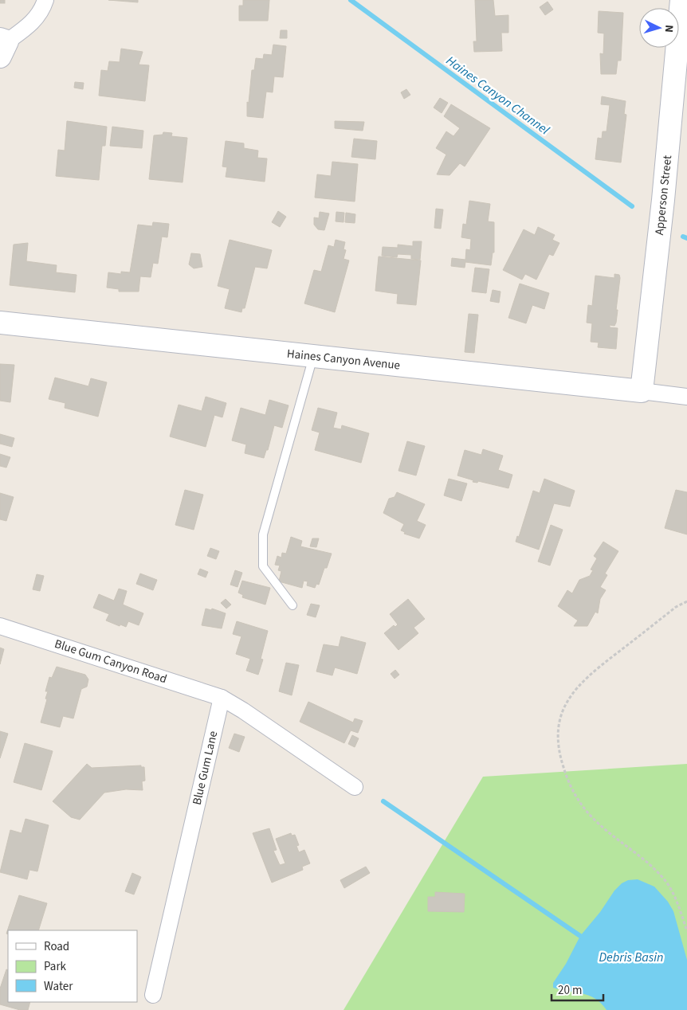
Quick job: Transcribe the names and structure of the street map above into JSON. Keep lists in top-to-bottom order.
{
  "streets": {
    "street": [
      "Apperson Street",
      "Haines Canyon Avenue",
      "Blue Gum Canyon Road",
      "Blue Gum Lane"
    ]
  },
  "crossings": [
    ["Apperson Street", "Haines Canyon Avenue"],
    ["Blue Gum Canyon Road", "Blue Gum Lane"]
  ],
  "water": ["Haines Canyon Channel", "Debris Basin"],
  "legend": ["Road", "Park", "Water"],
  "scale_bar": "20 m",
  "north": "right"
}
